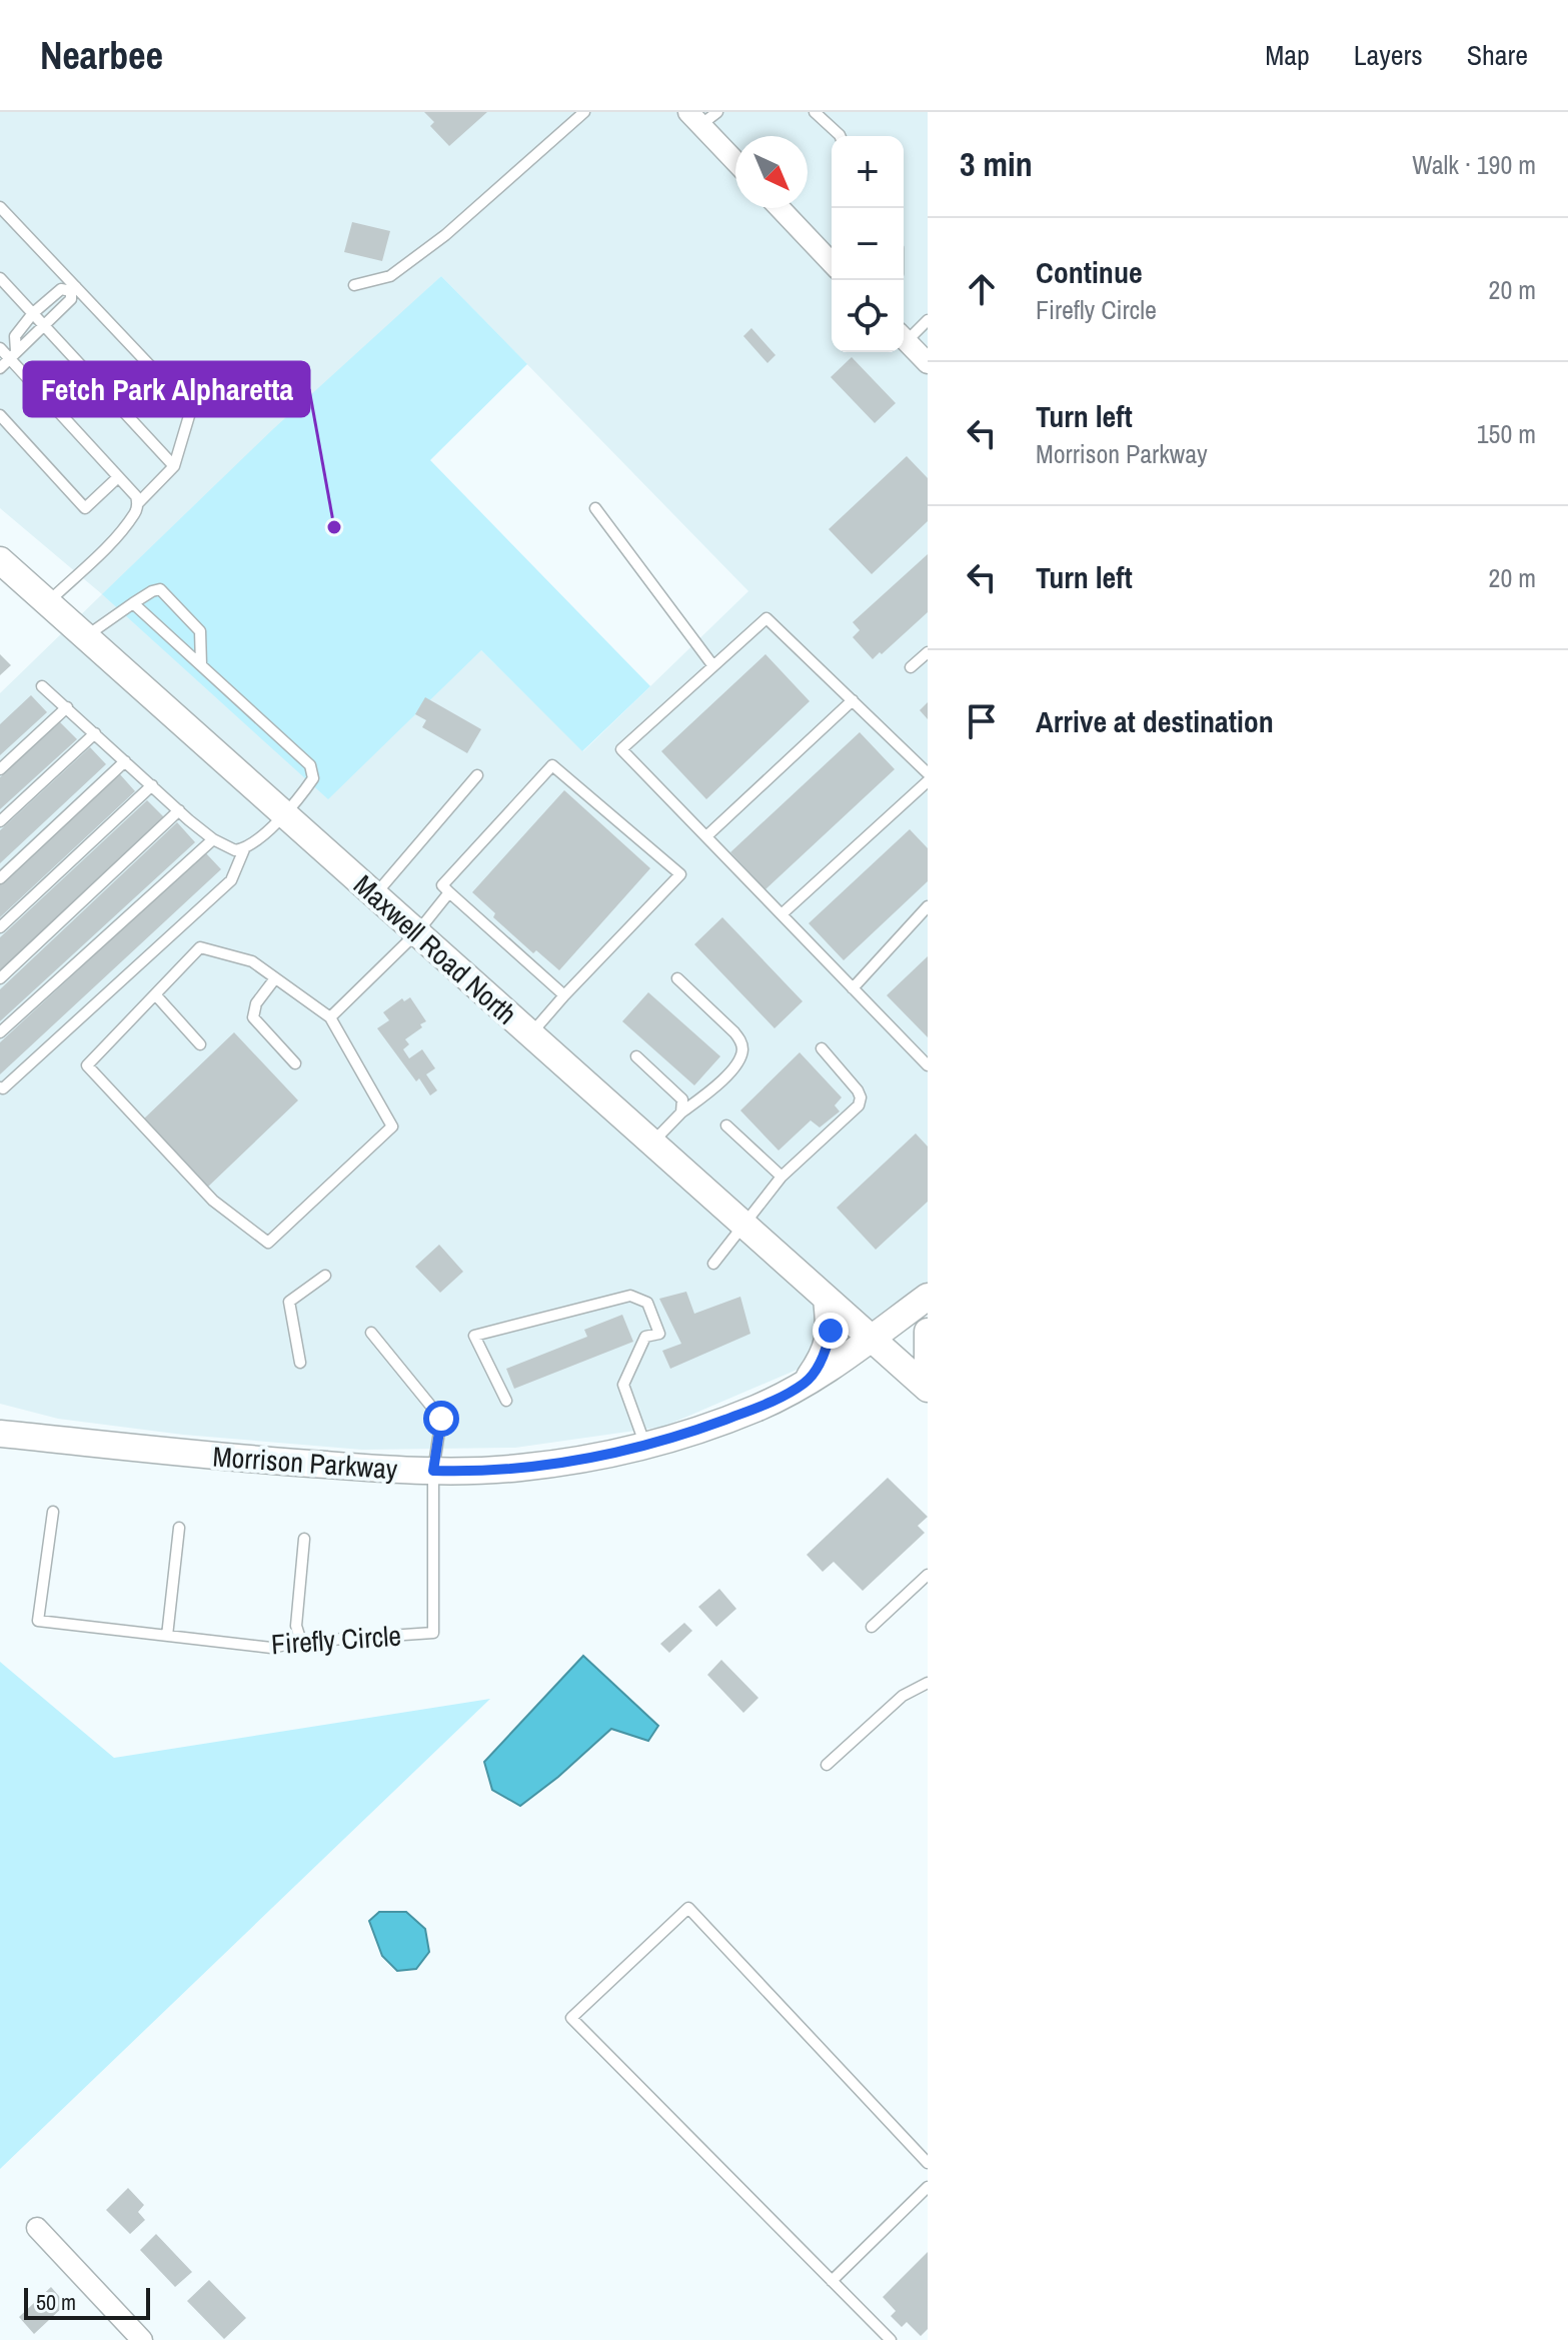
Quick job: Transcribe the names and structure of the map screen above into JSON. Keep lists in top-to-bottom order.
{
  "streets": {
    "street": ["Maxwell Road North", "Morrison Parkway"],
    "lane": ["Firefly Circle"]
  },
  "crossings": [
    ["Maxwell Road North", "Morrison Parkway"],
    ["Morrison Parkway", "Firefly Circle"]
  ],
  "places": ["Fetch Park Alpharetta"],
  "scale_bar": "50 m",
  "north": "bottom right",
  "page": {
    "header": "Nearbee",
    "nav": ["Map", "Layers", "Share"],
    "heading": ["3 min", "Walk · 190 m"],
    "map_buttons": ["+", "−"],
    "list": [
      ["Continue", "Firefly Circle", "20 m"],
      ["Turn left", "Morrison Parkway", "150 m"],
      ["Turn left", "20 m"],
      "Arrive at destination"
    ],
    "scale": "50 m"
  }
}
